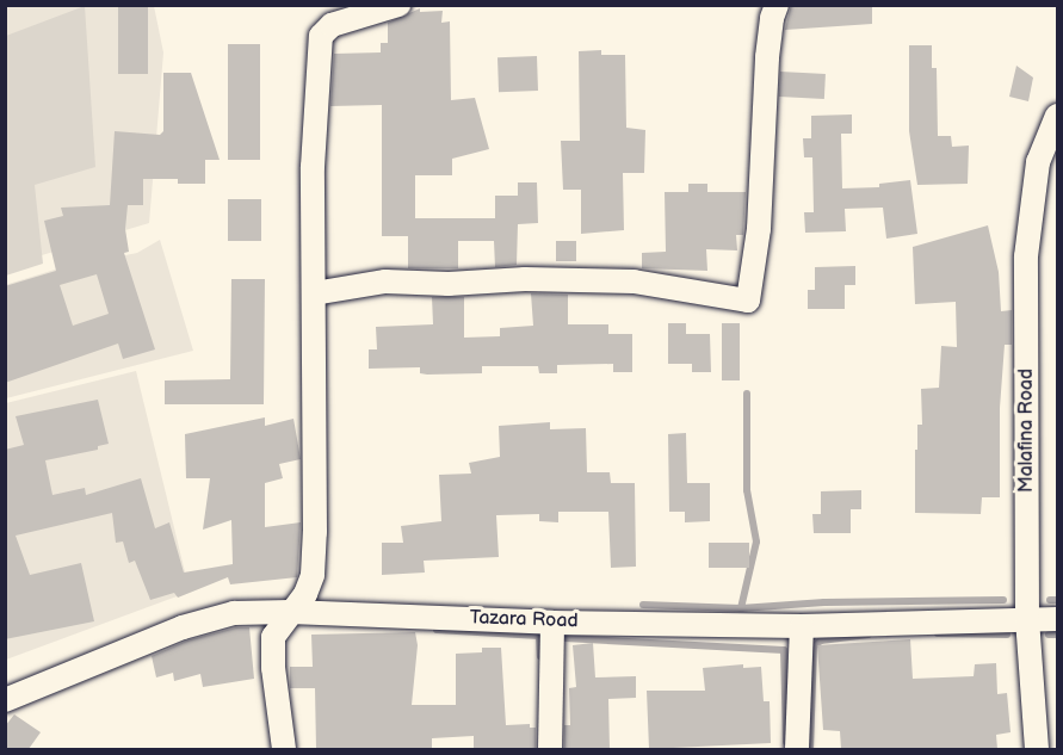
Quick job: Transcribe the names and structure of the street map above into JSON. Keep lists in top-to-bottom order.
{
  "streets": {
    "street": ["Malafina Road", "Tazara Road"]
  },
  "crossings": [
    ["Malafina Road", "Tazara Road"]
  ]
}
